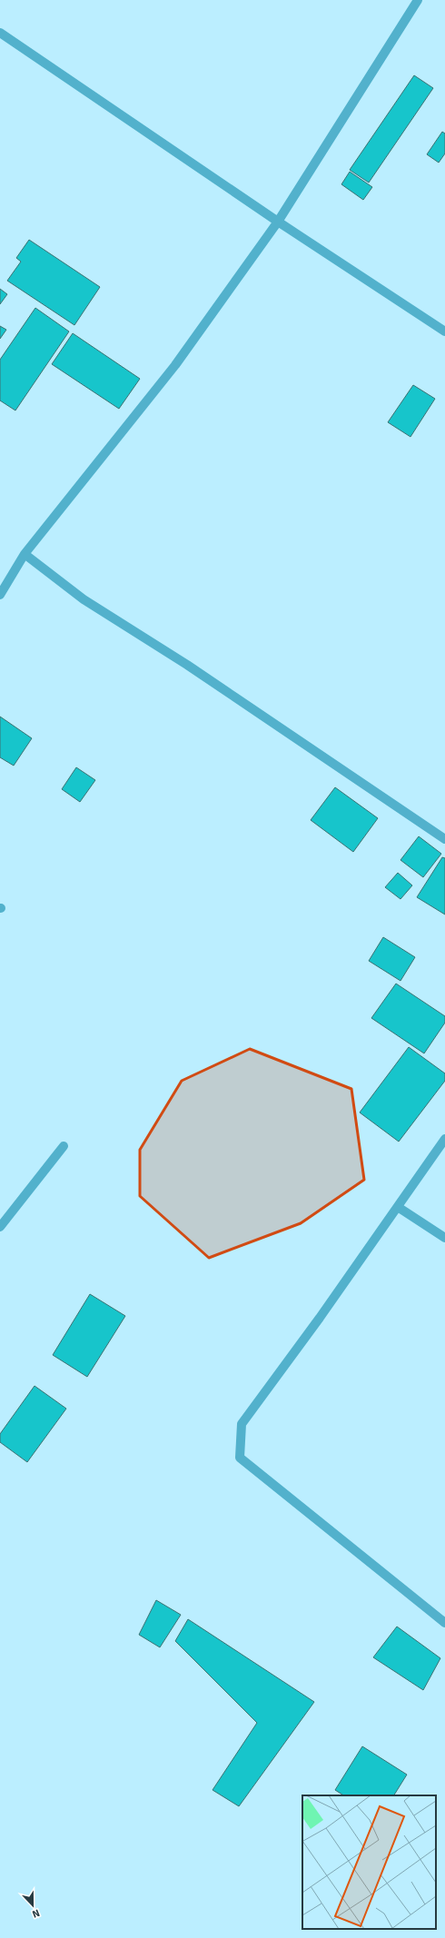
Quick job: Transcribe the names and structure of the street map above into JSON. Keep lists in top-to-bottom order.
{
  "north": "bottom"
}
